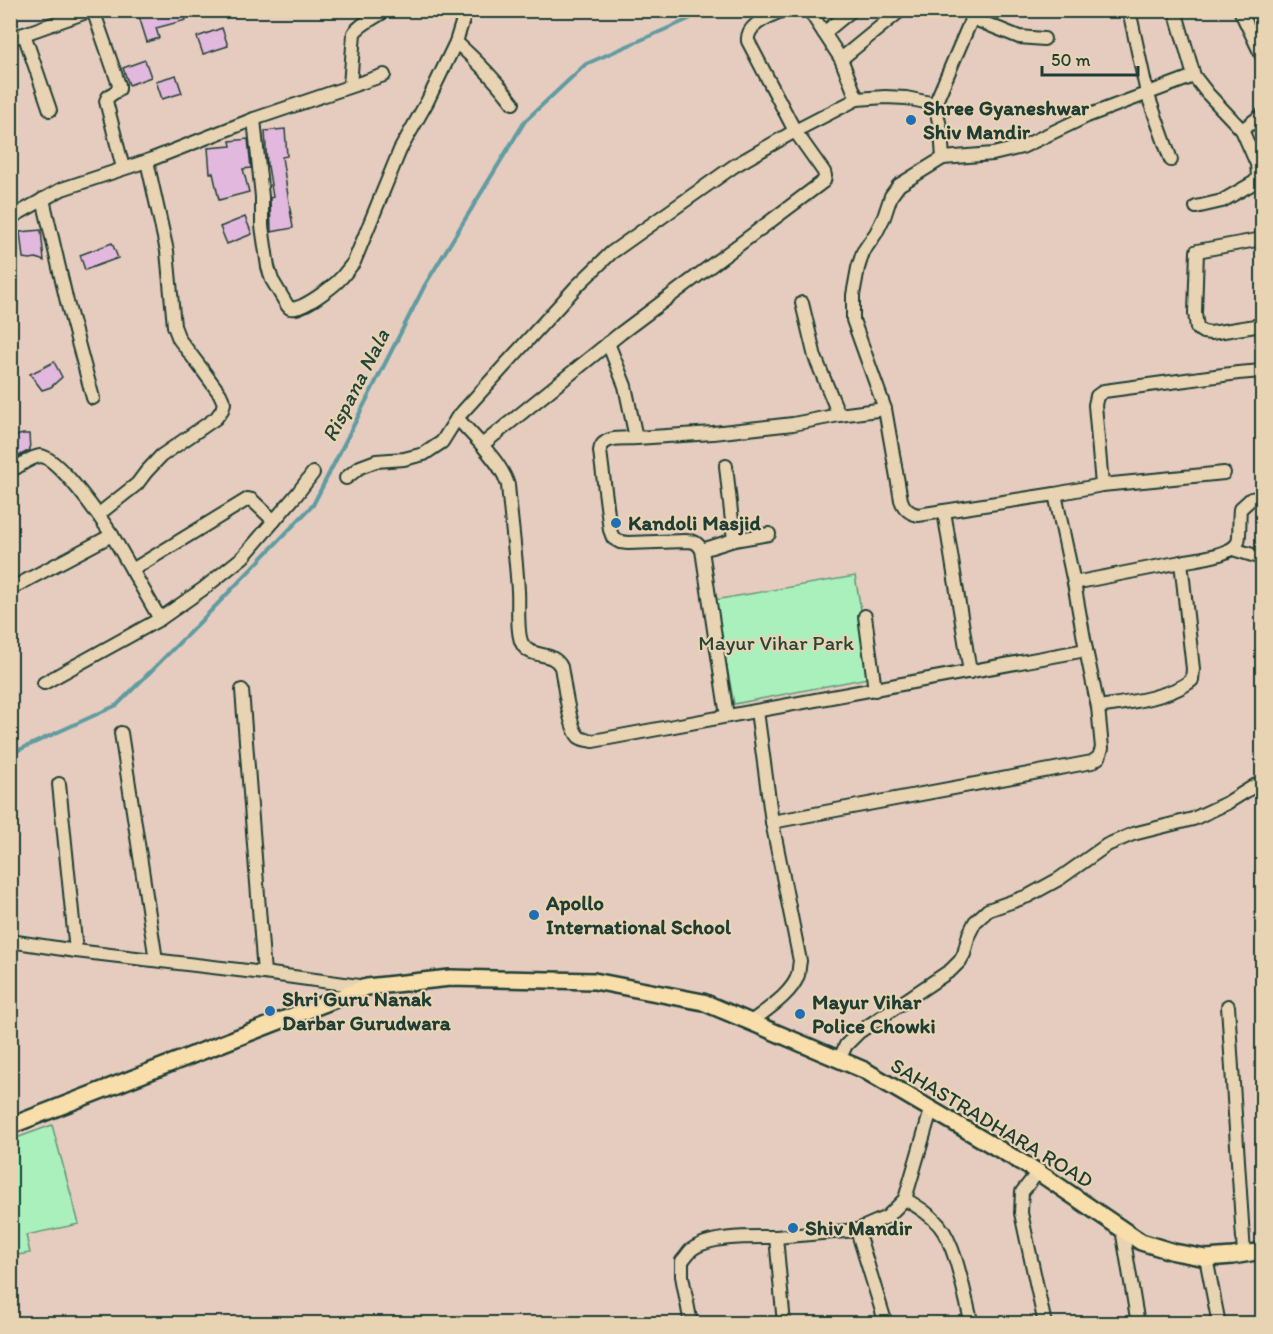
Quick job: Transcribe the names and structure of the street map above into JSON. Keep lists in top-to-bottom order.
{
  "streets": {
    "main road": ["SAHASTRADHARA ROAD"]
  },
  "water": ["Rispana Nala"],
  "parks": ["Mayur Vihar Park"],
  "places": [
    "Shree Gyaneshwar Shiv Mandir",
    "Kandoli Masjid",
    "Apollo International School",
    "Shri Guru Nanak Darbar Gurudwara",
    "Mayur Vihar Police Chowki",
    "Shiv Mandir"
  ],
  "scale_bar": "50 m"
}
